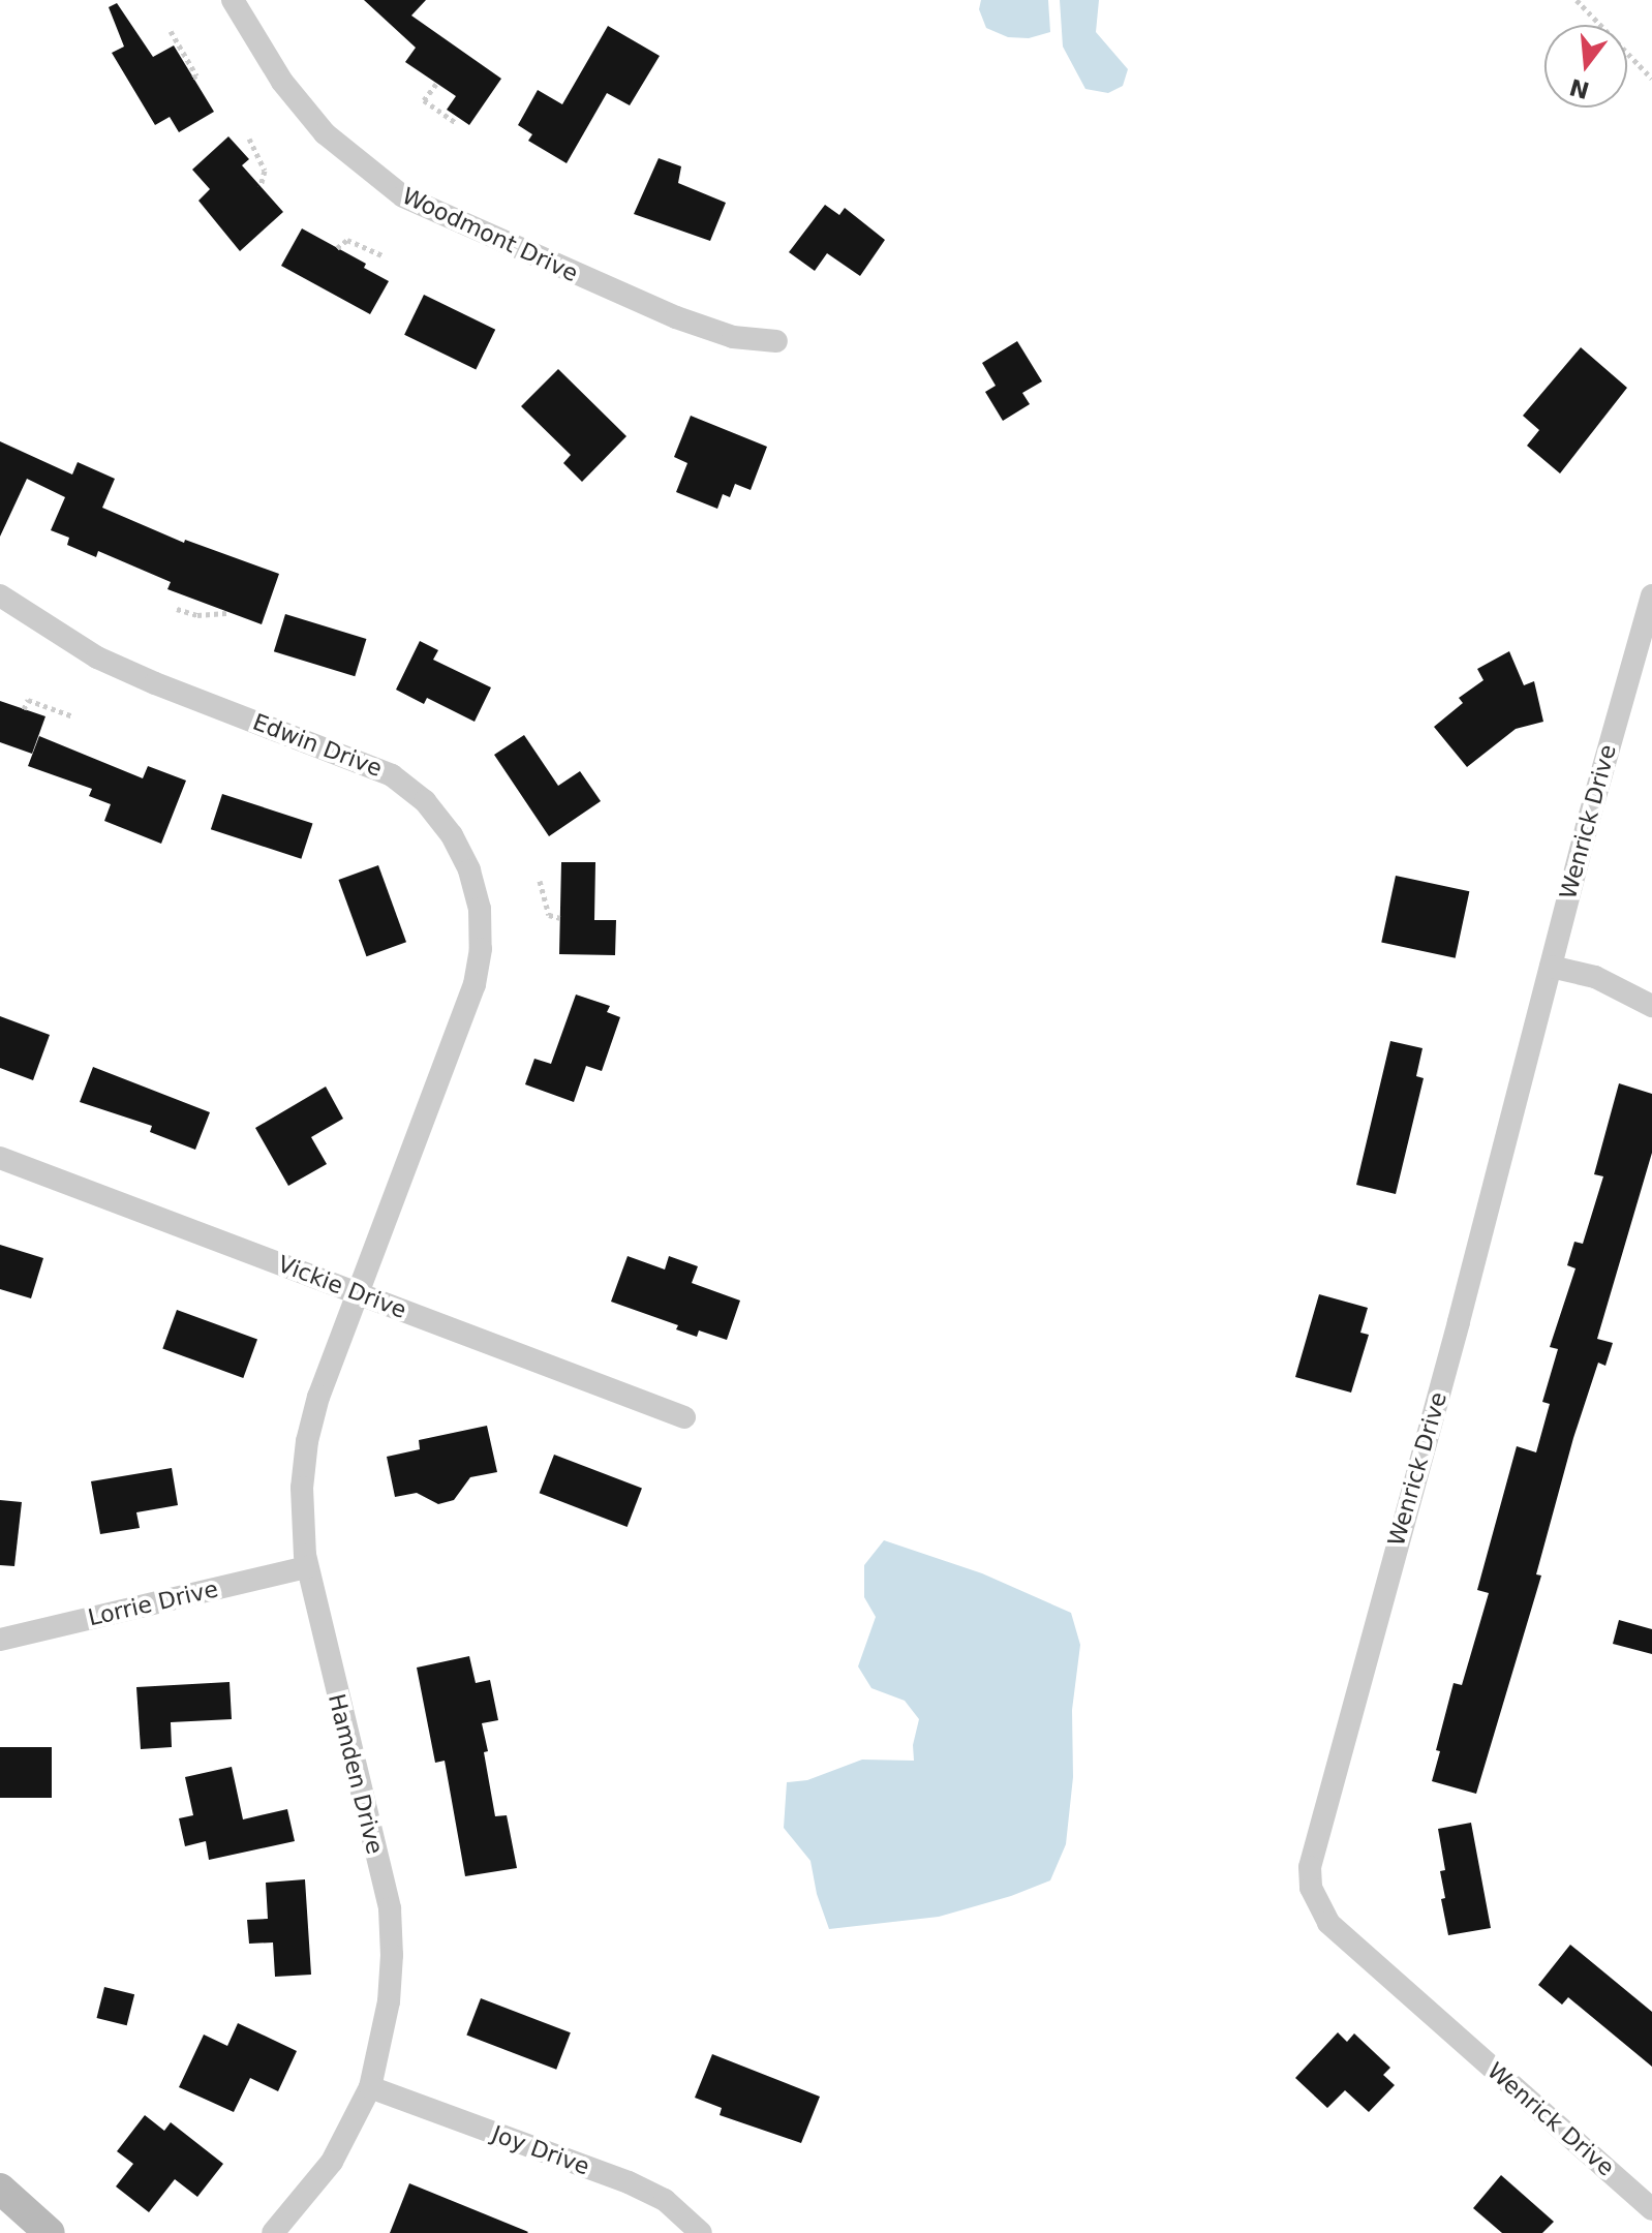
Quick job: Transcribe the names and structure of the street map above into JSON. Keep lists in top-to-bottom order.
{
  "streets": {
    "street": [
      "Woodmont Drive",
      "Edwin Drive",
      "Wenrick Drive",
      "Vickie Drive",
      "Lorrie Drive",
      "Hamden Drive",
      "Joy Drive"
    ]
  },
  "crossings": [
    ["Edwin Drive", "Vickie Drive"],
    ["Edwin Drive", "Hamden Drive"],
    ["Vickie Drive", "Hamden Drive"],
    ["Lorrie Drive", "Hamden Drive"],
    ["Hamden Drive", "Joy Drive"]
  ],
  "north": "bottom"
}
